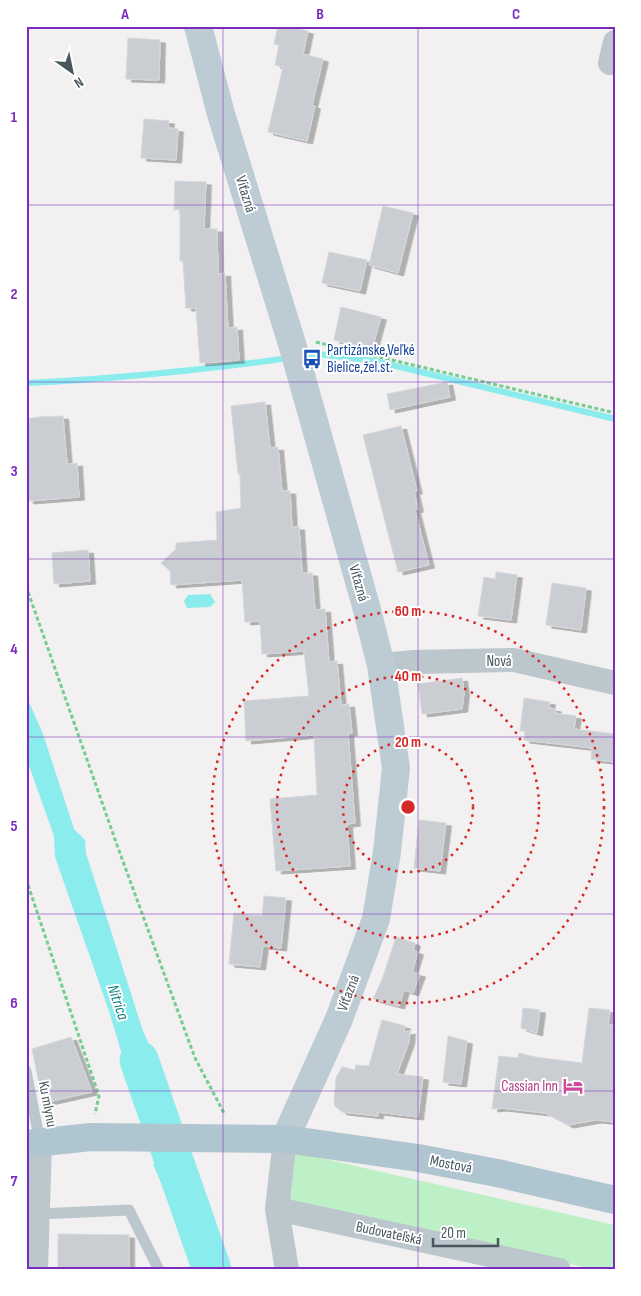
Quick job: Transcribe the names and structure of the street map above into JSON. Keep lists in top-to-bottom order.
{
  "streets": {
    "main road": ["Víťazná", "Mostová"],
    "street": ["Nová", "Budovateľská"],
    "lane": ["Ku mlynu"]
  },
  "crossings": [
    ["Víťazná", "Nová"],
    ["Víťazná", "Mostová"]
  ],
  "water": ["Nitrica"],
  "places": {
    "bus stop": ["Partizánske,Veľké Bielice,žel.st."],
    "hotel": ["Cassian Inn"]
  },
  "scale_bar": "20 m",
  "north": "bottom right",
  "grid": {
    "columns": ["A", "B", "C"],
    "rows": [
      "1",
      "2",
      "3",
      "4",
      "5",
      "6",
      "7"
    ]
  },
  "rings": ["60 m", "40 m", "20 m"]
}
